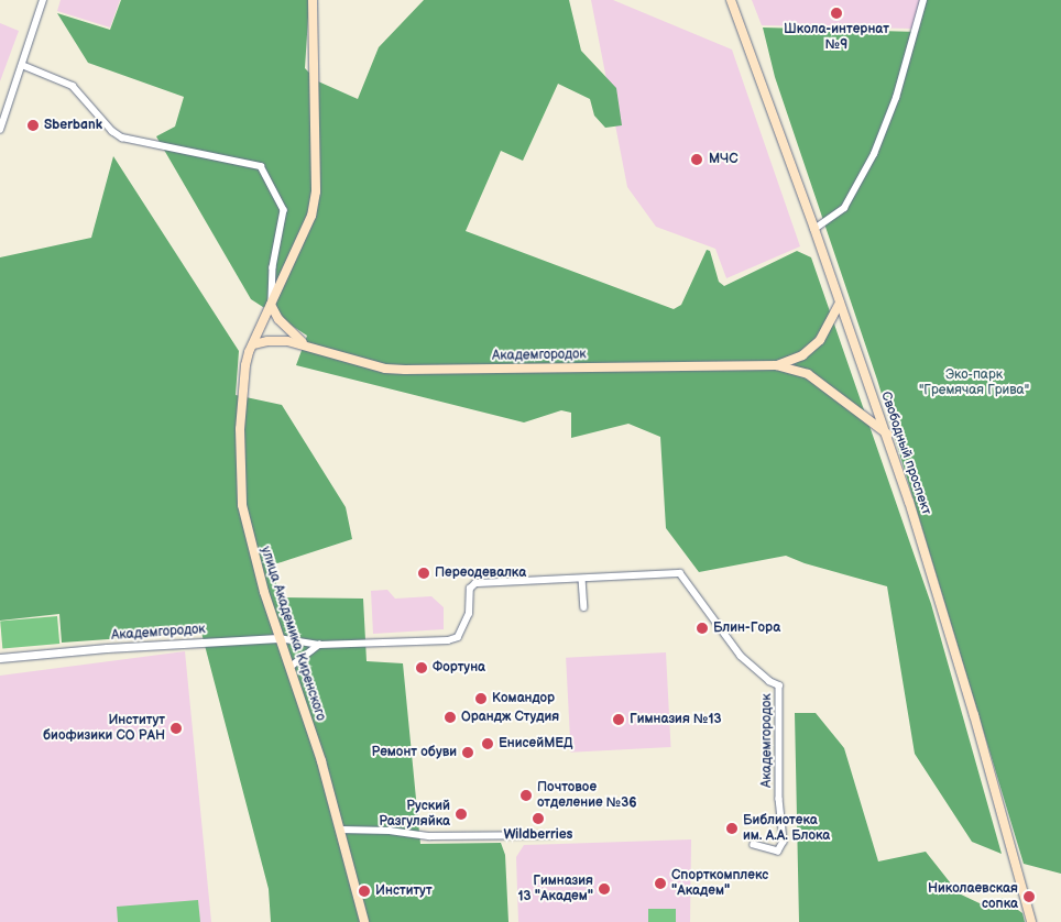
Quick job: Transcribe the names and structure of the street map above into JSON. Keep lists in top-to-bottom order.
{
  "streets": {
    "main road": ["Академгородок", "Свободный проспект", "улица Академика Киренского"]
  },
  "crossings": [
    ["Академгородок", "улица Академика Киренского"]
  ],
  "parks": ["Эко-парк \"Гремячая Грива\""],
  "places": [
    "Школа-интернат №9",
    "Sberbank",
    "МЧС",
    "Переодевалка",
    "Блин-Гора",
    "Фортуна",
    "Командор",
    "Орандж Студия",
    "Гимназия №13",
    "Институт биофизики СО РАН",
    "ЕнисейМЕД",
    "Ремонт обуви",
    "Почтовое отделение №36",
    "Руский Разгуляйка",
    "Wildberries",
    "Библиотека им. А.А. Блока",
    "Спорткомплекс \"Академ\"",
    "Гимназия 13 \"Академ\"",
    "Институт",
    "Николаевская сопка"
  ]
}
